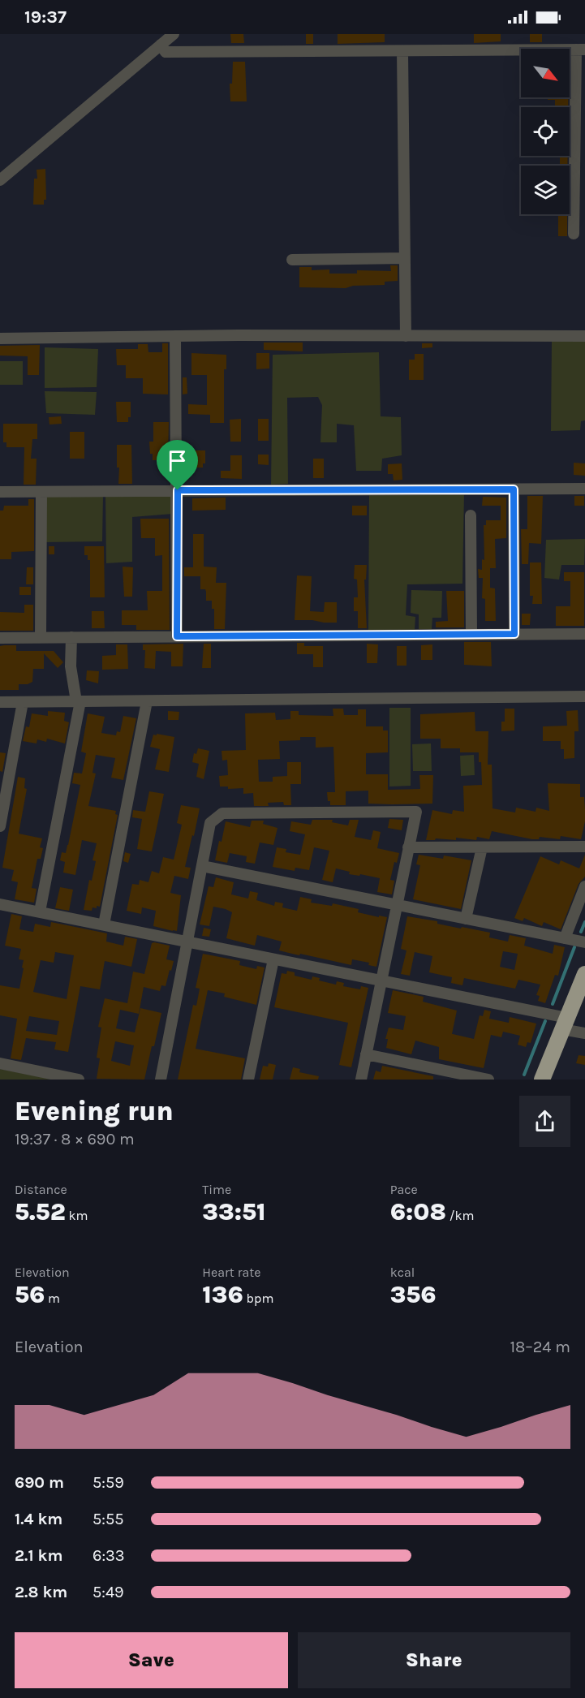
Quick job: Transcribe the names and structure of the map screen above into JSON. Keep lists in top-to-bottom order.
{
  "north": "bottom right",
  "page": {
    "status": "19:37",
    "heading": ["Evening run", "19:37 · 8 × 690 m"],
    "stats": [
      ["Distance", "5.52 km"],
      ["Time", "33:51"],
      ["Pace", "6:08 /km"],
      ["Elevation", "56 m"],
      ["Heart rate", "136 bpm"],
      ["kcal", "356"]
    ],
    "chart": ["Elevation", "18–24 m"],
    "list": [
      {
        "name": "690 m",
        "note": "5:59"
      },
      {
        "name": "1.4 km",
        "note": "5:55"
      },
      {
        "name": "2.1 km",
        "note": "6:33"
      },
      {
        "name": "2.8 km",
        "note": "5:49"
      }
    ],
    "buttons": ["Save", "Share"]
  }
}
